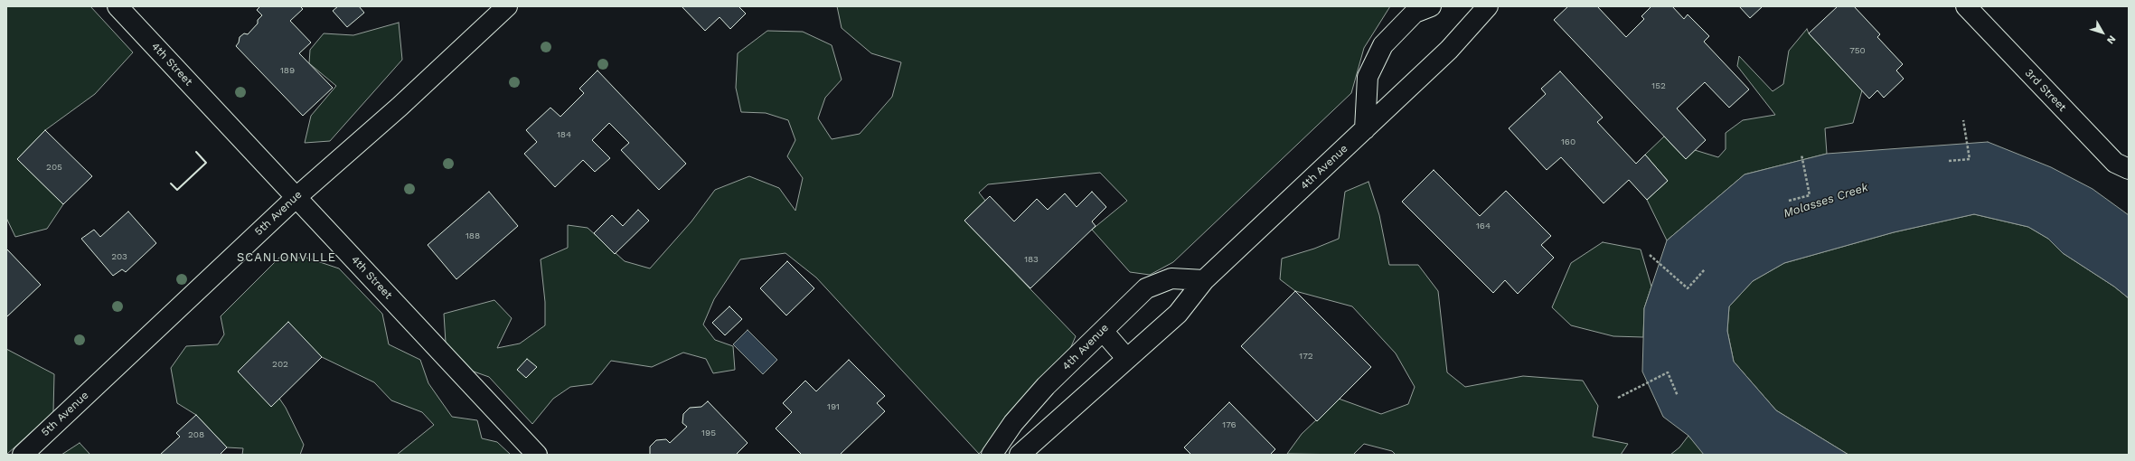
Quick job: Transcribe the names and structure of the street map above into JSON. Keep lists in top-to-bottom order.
{
  "streets": {
    "street": [
      "4th Street",
      "3rd Street",
      "4th Avenue",
      "5th Avenue"
    ]
  },
  "crossings": [
    ["4th Street", "5th Avenue"]
  ],
  "districts": ["SCANLONVILLE"],
  "water": ["Molasses Creek"],
  "house_numbers": [
    "750",
    "189",
    "152",
    "184",
    "160",
    "205",
    "164",
    "188",
    "203",
    "183",
    "172",
    "202",
    "191",
    "176",
    "195",
    "208"
  ],
  "north": "bottom right"
}
